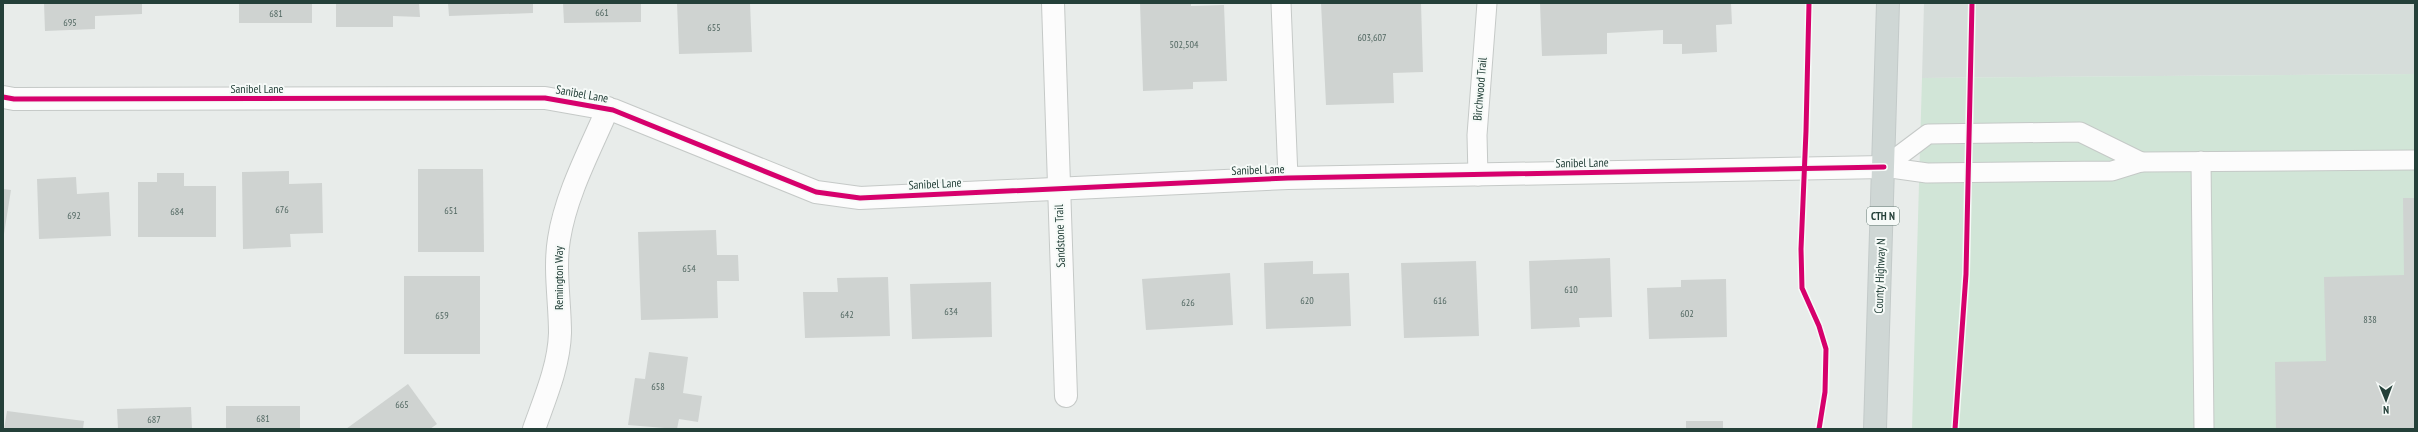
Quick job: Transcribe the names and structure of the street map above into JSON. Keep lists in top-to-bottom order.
{
  "streets": {
    "main road": ["CTH N", "County Highway N"],
    "street": ["Sanibel Lane", "Sandstone Trail", "Remington Way"],
    "lane": ["Birchwood Trail"]
  },
  "crossings": [
    ["Sanibel Lane", "Birchwood Trail"],
    ["Sanibel Lane", "Sandstone Trail"],
    ["Sanibel Lane", "County Highway N"],
    ["Sanibel Lane", "Remington Way"]
  ],
  "house_numbers": [
    "661",
    "681",
    "695",
    "655",
    "603,607",
    "502,504",
    "676",
    "651",
    "684",
    "692",
    "654",
    "610",
    "620",
    "616",
    "626",
    "634",
    "602",
    "642",
    "659",
    "838",
    "658",
    "665",
    "681",
    "687"
  ],
  "north": "bottom"
}
